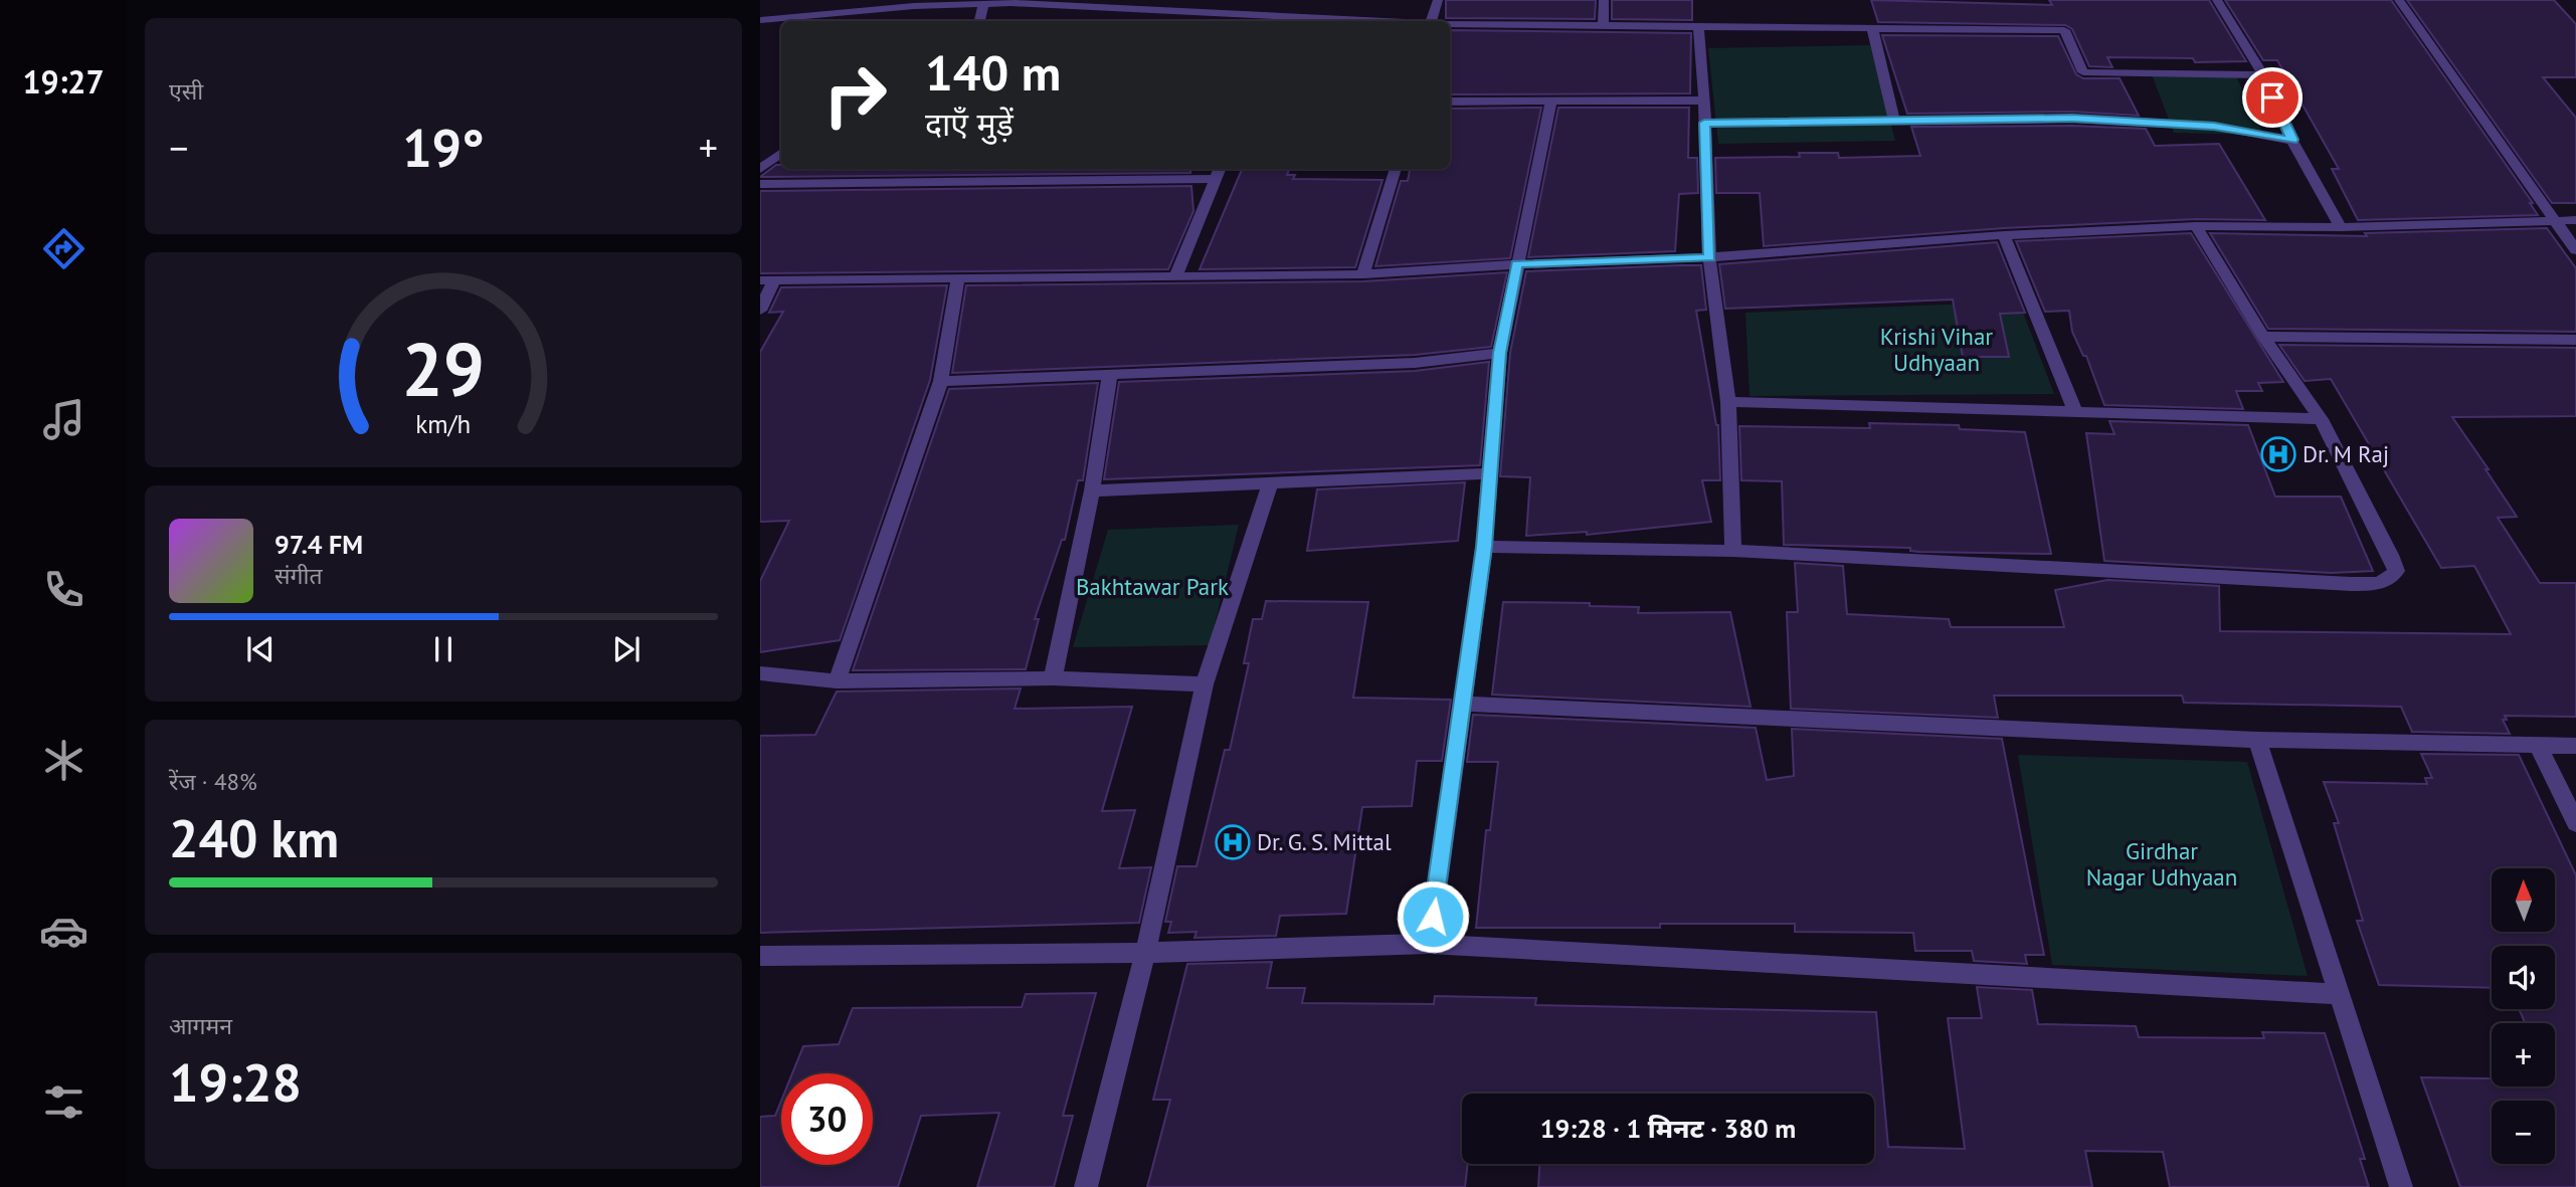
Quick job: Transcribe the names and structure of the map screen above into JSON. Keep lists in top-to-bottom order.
{
  "parks": ["Krishi Vihar Udhyaan", "Bakhtawar Park", "Girdhar Nagar Udhyaan"],
  "places": {
    "hospital": ["Dr. M Raj", "Dr. G. S. Mittal"]
  },
  "north": "top",
  "page": {
    "tabs": "19:27",
    "tile": [
      "एसी",
      ["रेंज · 48%", "240 km"],
      ["आगमन", "19:28"]
    ],
    "turn": ["140 m", "दाएँ मुड़ें"],
    "heat": ["−", "19°", "+"],
    "song": ["97.4 FM", "संगीत"],
    "map_buttons": ["+", "−"],
    "limit": "30",
    "trip": "19:28 · 1 मिनट · 380 m",
    "gauge": ["29", "km/h"]
  }
}
